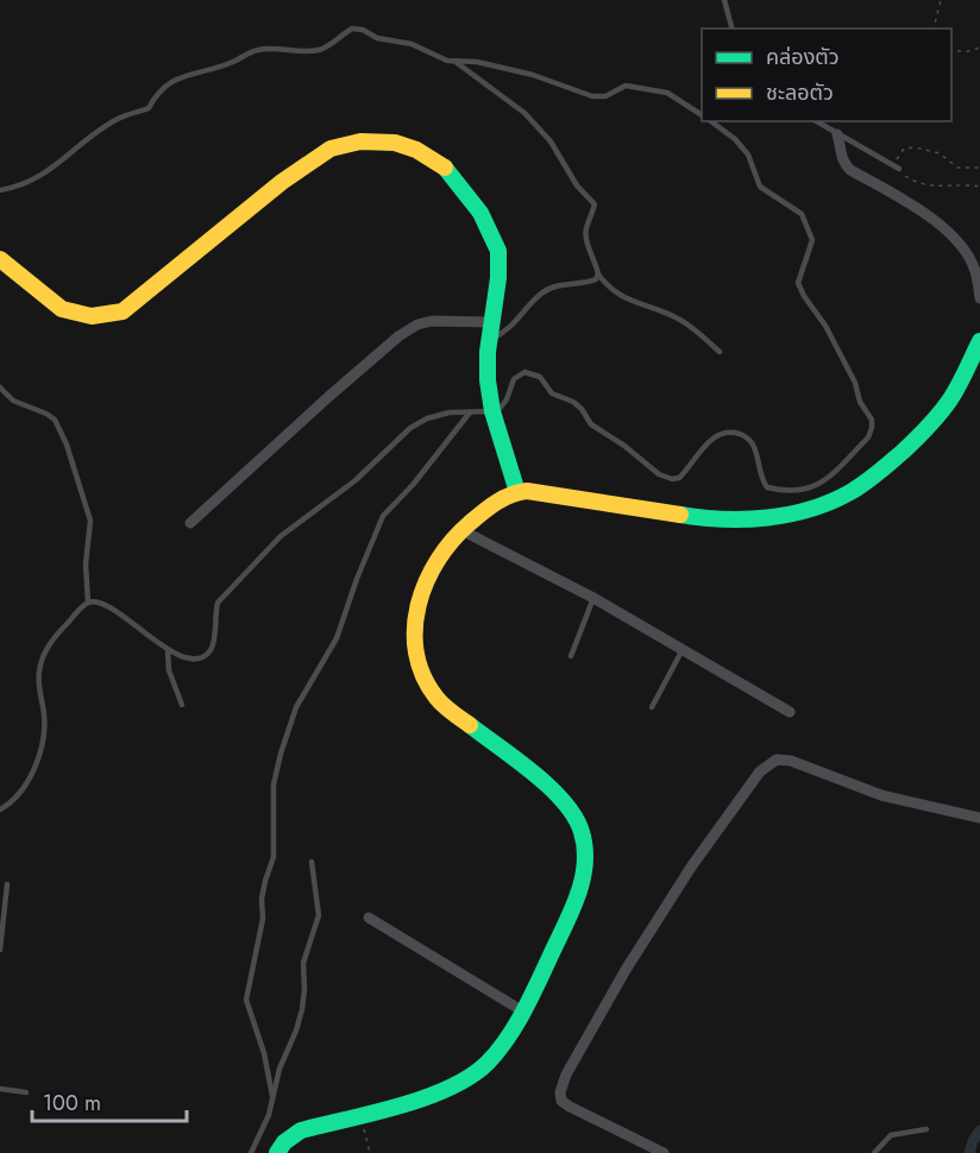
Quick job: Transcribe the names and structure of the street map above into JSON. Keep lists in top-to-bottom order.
{
  "legend": ["คล่องตัว", "ชะลอตัว"],
  "scale_bar": "100 m"
}
